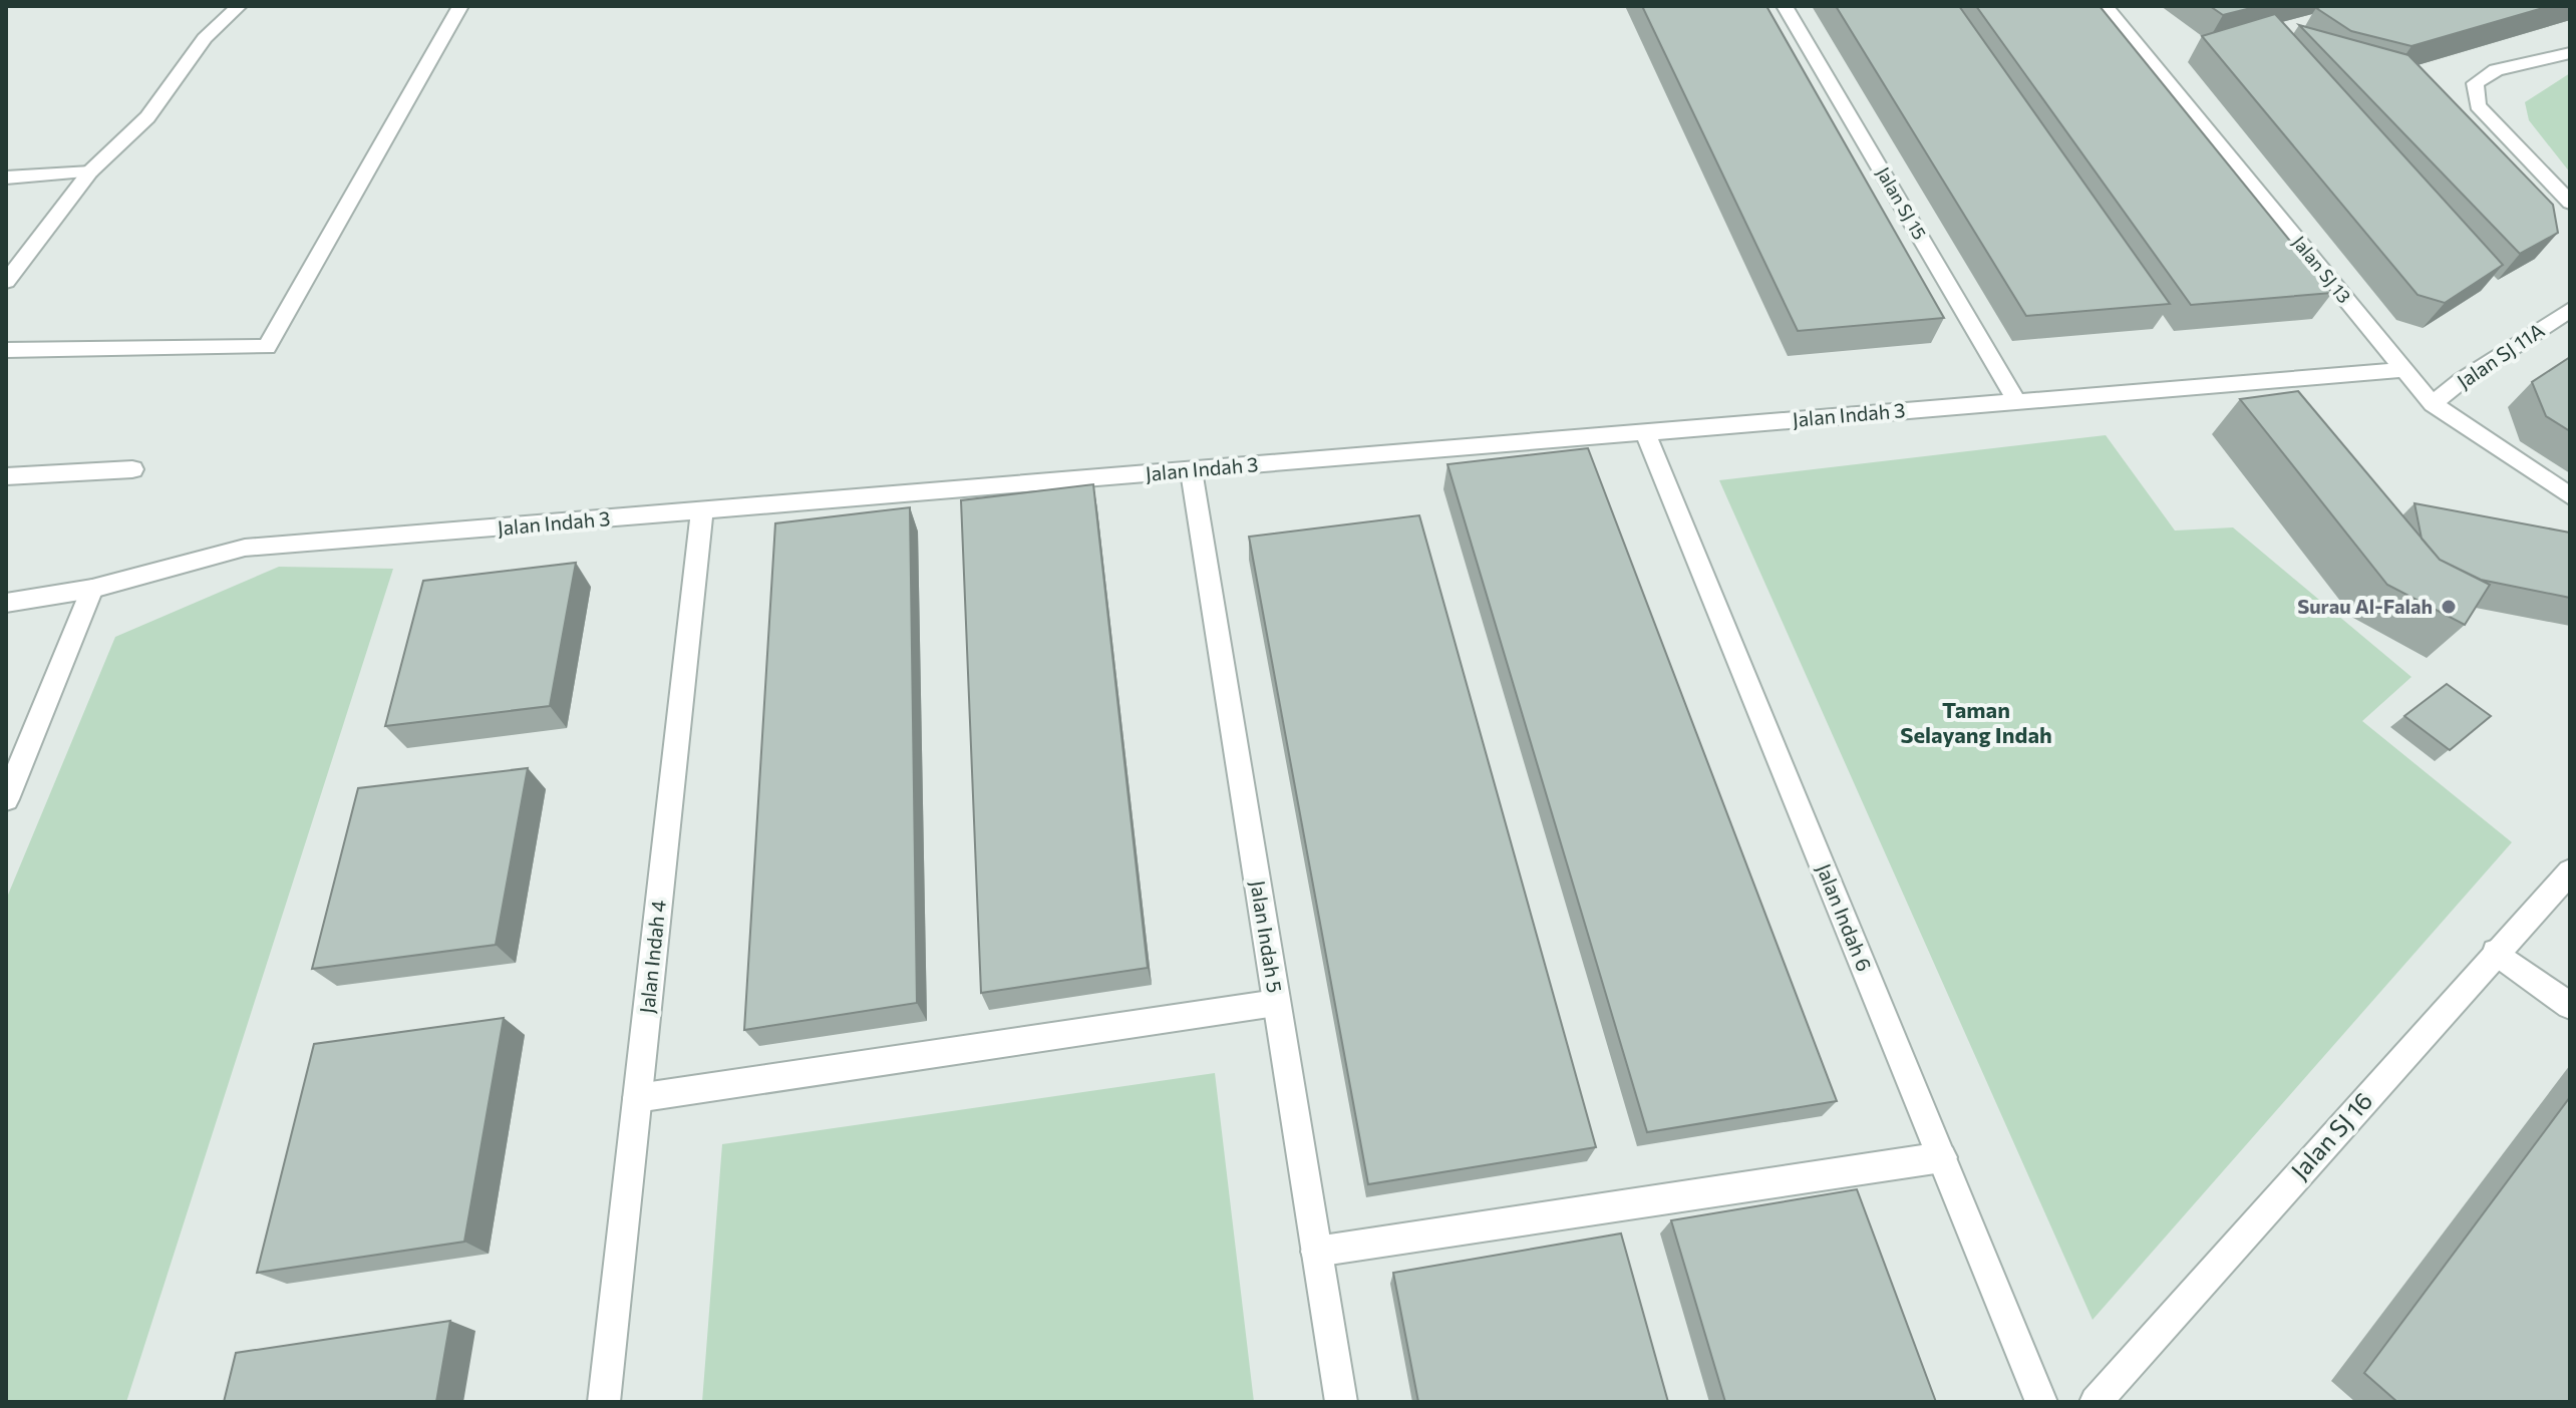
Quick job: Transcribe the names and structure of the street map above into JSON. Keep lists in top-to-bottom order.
{
  "streets": {
    "street": [
      "Jalan SJ 15",
      "Jalan SJ 13",
      "Jalan SJ 11A",
      "Jalan Indah 3",
      "Jalan Indah 6",
      "Jalan Indah 5",
      "Jalan Indah 4",
      "Jalan SJ 16"
    ]
  },
  "crossings": [
    ["Jalan SJ 15", "Jalan Indah 3"],
    ["Jalan SJ 13", "Jalan SJ 11A"],
    ["Jalan SJ 13", "Jalan Indah 3"],
    ["Jalan Indah 3", "Jalan Indah 6"],
    ["Jalan Indah 3", "Jalan Indah 5"],
    ["Jalan Indah 3", "Jalan Indah 4"]
  ],
  "districts": ["Taman Selayang Indah"],
  "places": ["Surau Al-Falah"]
}
